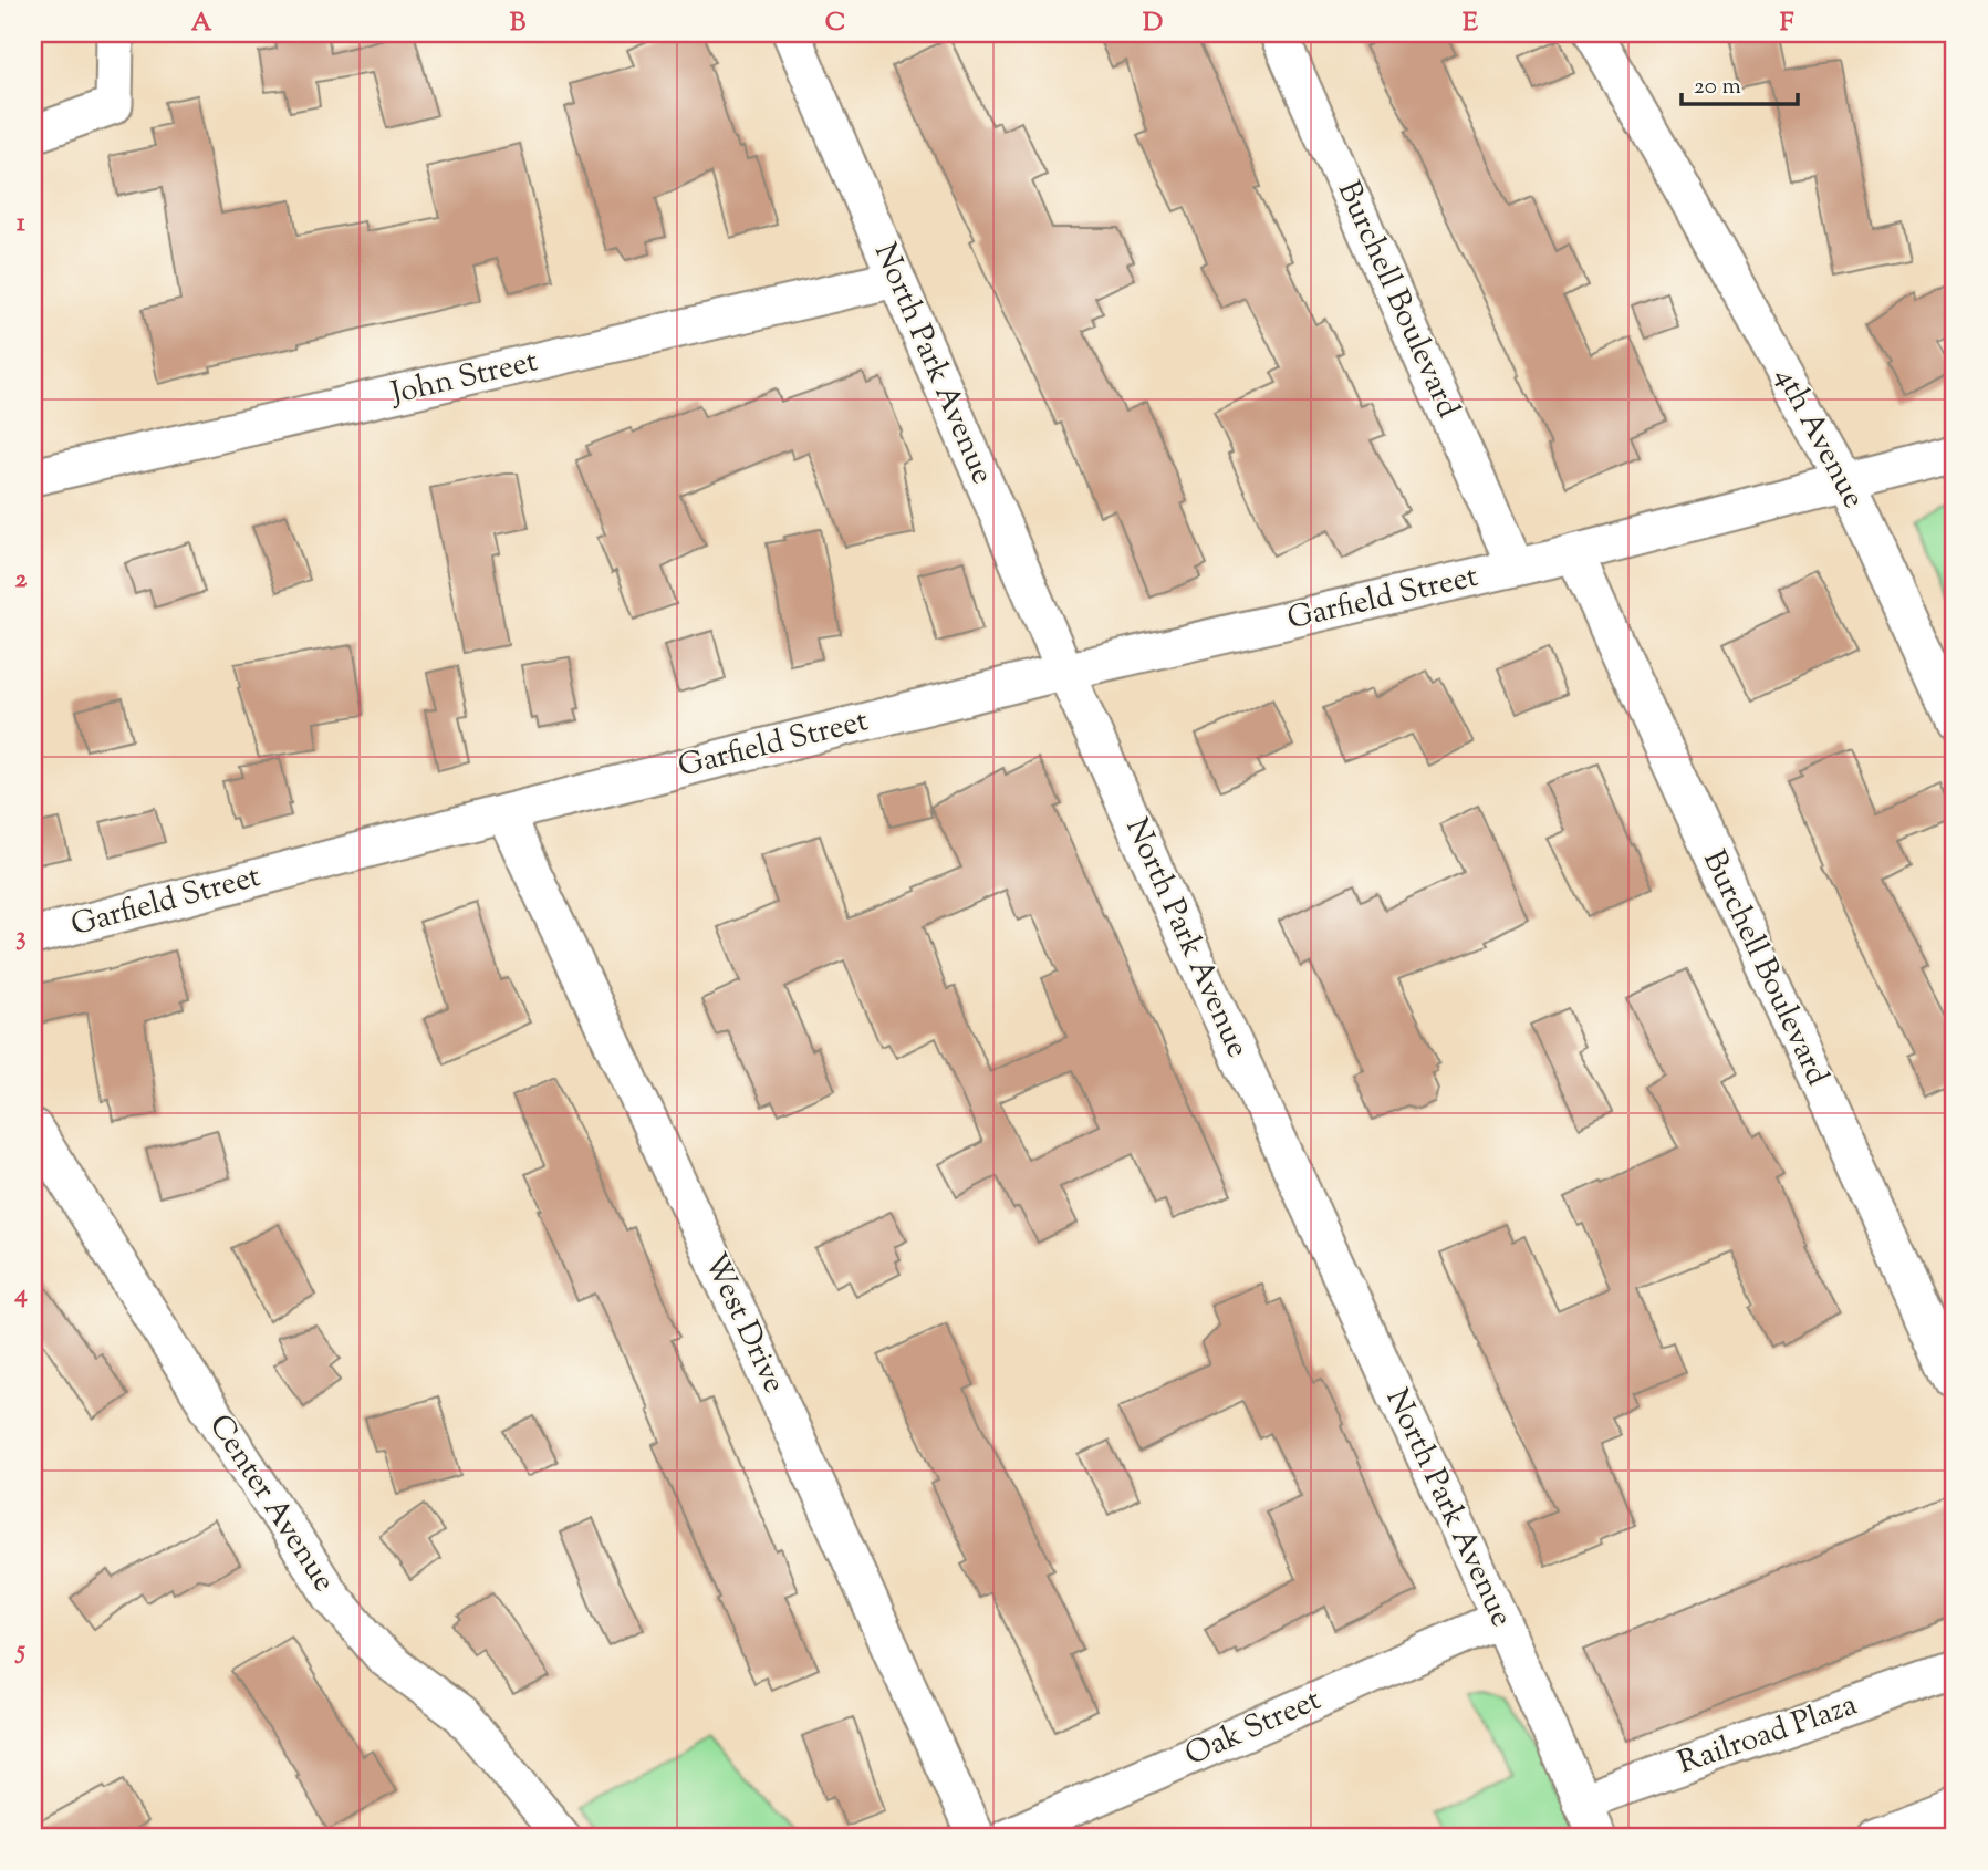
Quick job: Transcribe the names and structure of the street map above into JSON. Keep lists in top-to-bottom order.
{
  "streets": {
    "street": [
      "Burchell Boulevard",
      "North Park Avenue",
      "John Street",
      "4th Avenue",
      "Garfield Street",
      "West Drive",
      "Center Avenue",
      "Oak Street",
      "Railroad Plaza"
    ]
  },
  "crossings": [
    ["Burchell Boulevard", "Garfield Street"],
    ["North Park Avenue", "John Street"],
    ["North Park Avenue", "Garfield Street"],
    ["North Park Avenue", "Oak Street"],
    ["North Park Avenue", "Railroad Plaza"],
    ["4th Avenue", "Garfield Street"],
    ["Garfield Street", "West Drive"]
  ],
  "scale_bar": "20 m",
  "grid": {
    "columns": [
      "A",
      "B",
      "C",
      "D",
      "E",
      "F"
    ],
    "rows": [
      "1",
      "2",
      "3",
      "4",
      "5"
    ]
  }
}
